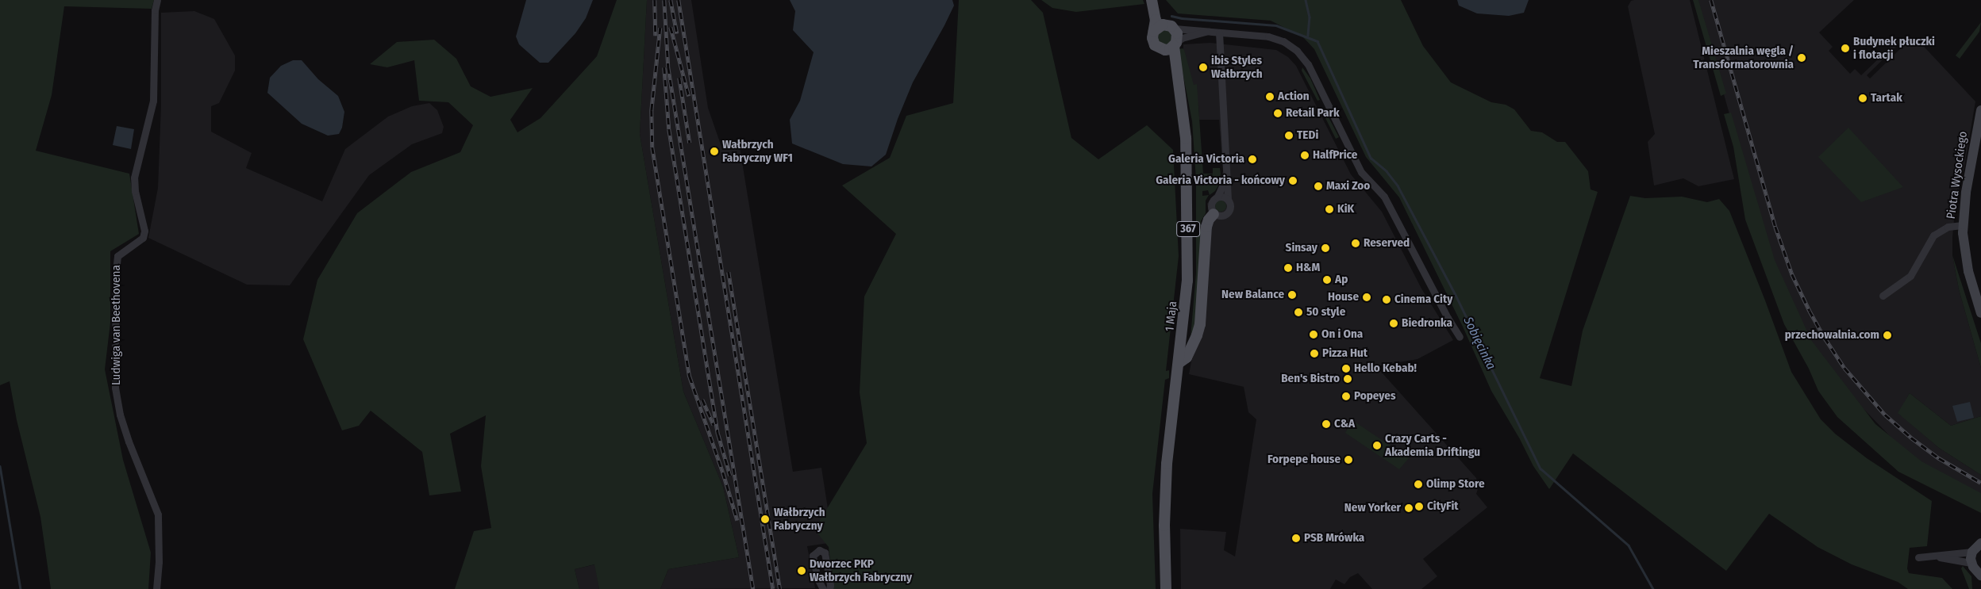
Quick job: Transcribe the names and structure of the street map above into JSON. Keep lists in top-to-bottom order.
{
  "streets": {
    "main road": ["367", "1 Maja"],
    "street": ["Piotra Wysockiego", "Ludwiga van Beethovena"]
  },
  "crossings": [
    ["367", "1 Maja"]
  ],
  "water": ["Sobięcinka"],
  "places": [
    "Budynek płuczki i flotacji",
    "Mieszalnia węgla / Transformatorownia",
    "ibis Styles Wałbrzych",
    "Action",
    "Tartak",
    "Retail Park",
    "TEDi",
    "Wałbrzych Fabryczny WF1",
    "HalfPrice",
    "Galeria Victoria",
    "Galeria Victoria - końcowy",
    "Maxi Zoo",
    "KiK",
    "Reserved",
    "Sinsay",
    "H&M",
    "Ap",
    "New Balance",
    "House",
    "Cinema City",
    "50 style",
    "Biedronka",
    "On i Ona",
    "przechowalnia.com",
    "Pizza Hut",
    "Hello Kebab!",
    "Ben's Bistro",
    "Popeyes",
    "C&A",
    "Crazy Carts - Akademia Driftingu",
    "Forpepe house",
    "Olimp Store",
    "CityFit",
    "New Yorker",
    "Wałbrzych Fabryczny",
    "PSB Mrówka",
    "Dworzec PKP Wałbrzych Fabryczny"
  ]
}
